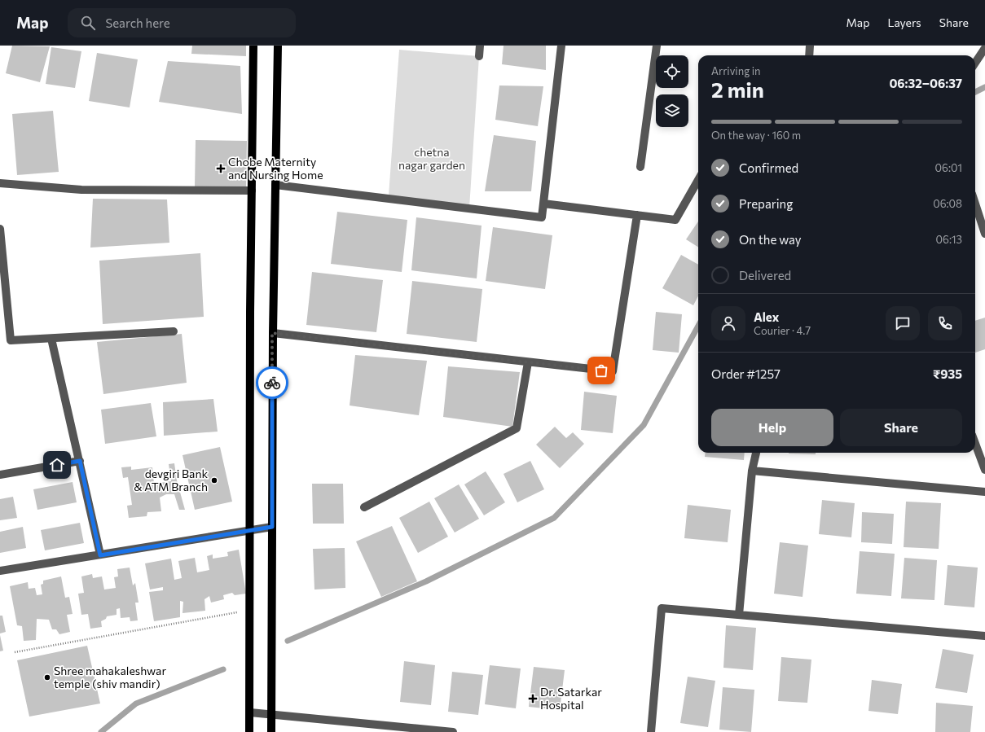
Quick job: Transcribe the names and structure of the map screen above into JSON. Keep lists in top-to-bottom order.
{
  "parks": ["chetna nagar garden"],
  "places": {
    "health": ["Chobe Maternity and Nursing Home", "Dr. Satarkar Hospital"],
    "other": ["devgiri Bank & ATM Branch", "Shree mahakaleshwar temple (shiv mandir)"]
  },
  "page": {
    "header": "Map",
    "search": "Search here",
    "nav": ["Map", "Layers", "Share"],
    "heading": ["2 min", "Arriving in", "06:32–06:37"],
    "panel": [
      "Alex",
      "Courier · 4.7",
      "Order #1257",
      "₹935"
    ],
    "bar": "On the way · 160 m",
    "list": [
      ["Confirmed", "06:01"],
      ["Preparing", "06:08"],
      ["On the way", "06:13"],
      "Delivered"
    ],
    "buttons": ["Help", "Share"]
  }
}
